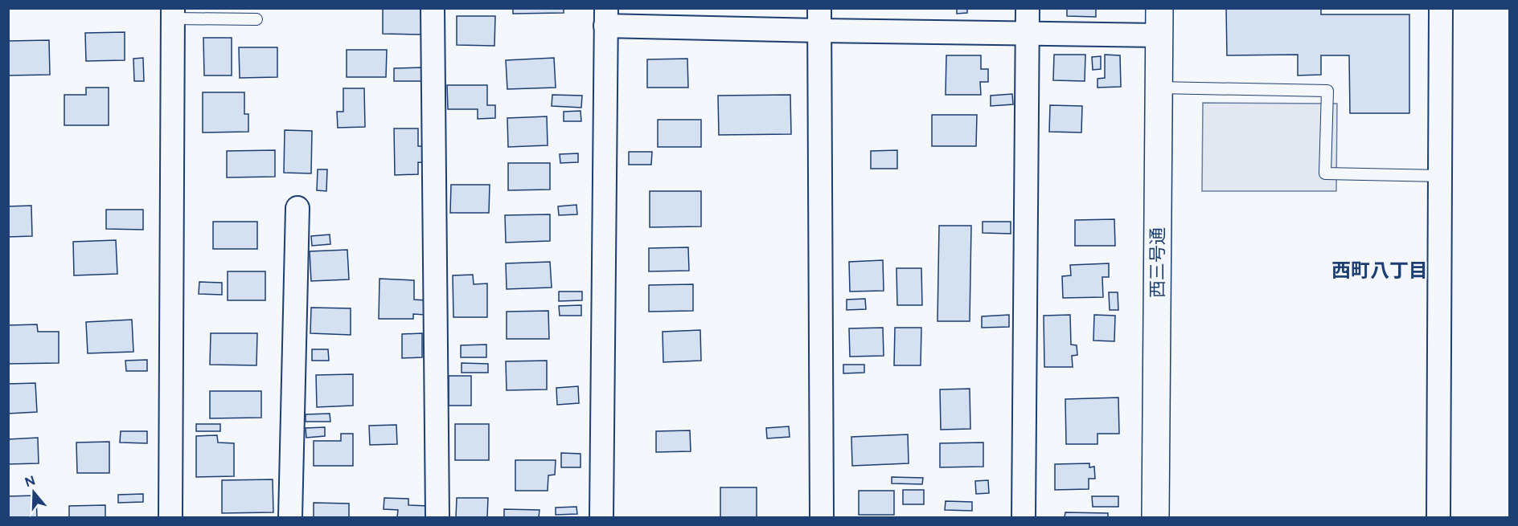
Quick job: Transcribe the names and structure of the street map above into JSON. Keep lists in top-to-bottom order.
{
  "streets": {
    "street": ["西三号通"]
  },
  "districts": ["西町八丁目"],
  "north": "top"
}
